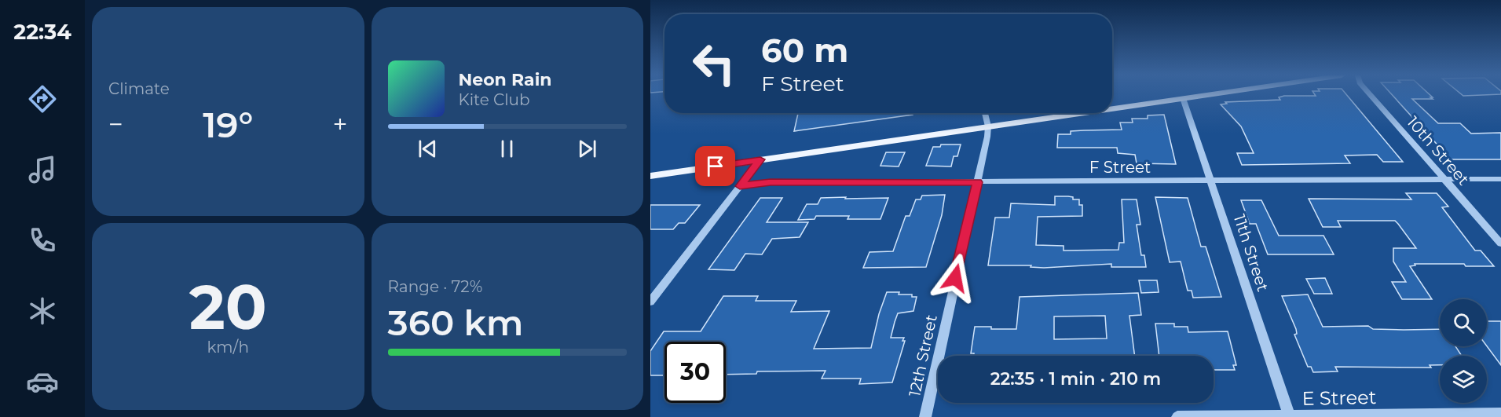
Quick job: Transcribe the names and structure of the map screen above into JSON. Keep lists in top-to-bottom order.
{
  "streets": {
    "street": [
      "10th Street",
      "F Street",
      "11th Street",
      "12th Street",
      "E Street"
    ]
  },
  "crossings": [
    ["10th Street", "F Street"],
    ["F Street", "11th Street"],
    ["F Street", "12th Street"],
    ["11th Street", "E Street"]
  ],
  "page": {
    "tabs": "22:34",
    "tile": [
      "Climate",
      ["20", "km/h"],
      ["Range · 72%", "360 km"]
    ],
    "turn": ["60 m", "F Street"],
    "song": ["Neon Rain", "Kite Club"],
    "heat": ["−", "19°", "+"],
    "limit": "30",
    "trip": "22:35 · 1 min · 210 m"
  }
}
